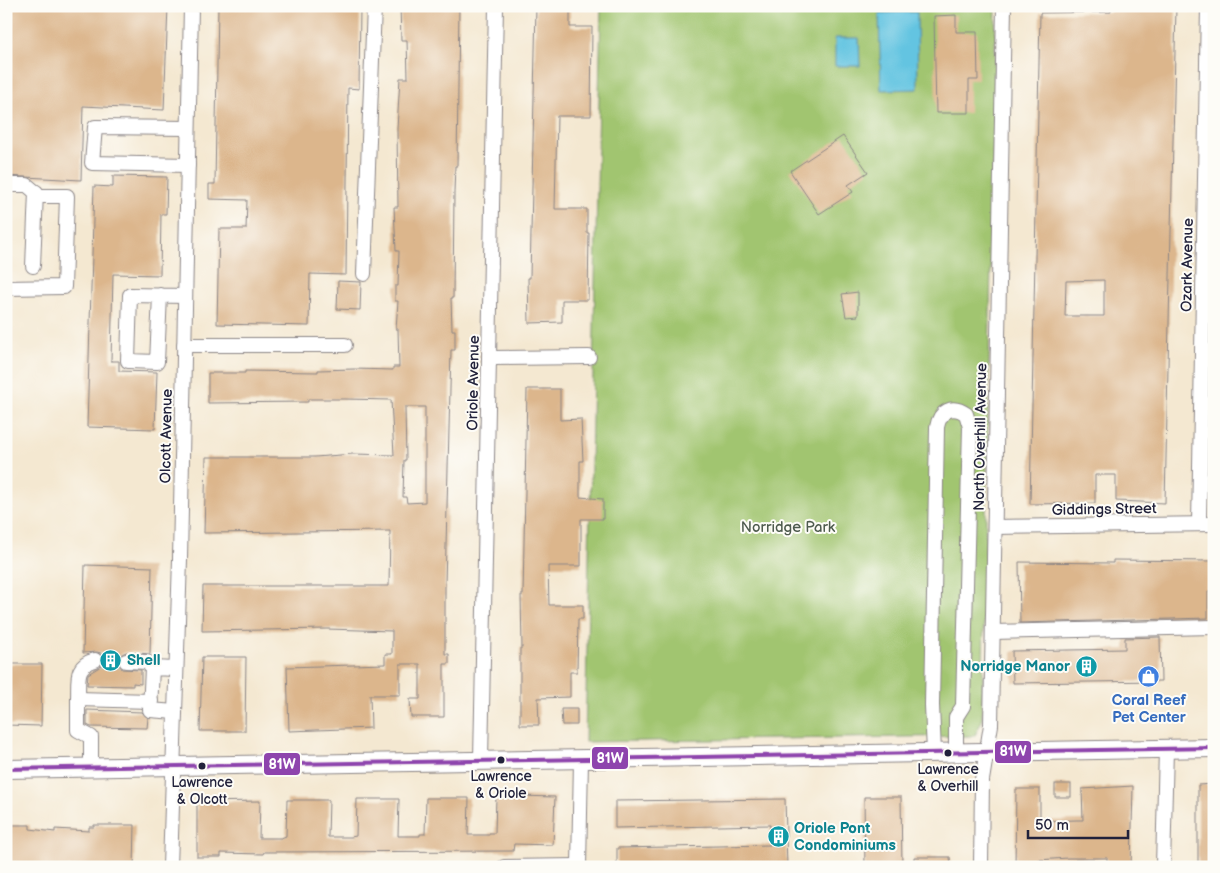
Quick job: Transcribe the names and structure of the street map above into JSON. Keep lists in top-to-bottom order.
{
  "streets": {
    "street": [
      "Ozark Avenue",
      "Oriole Avenue",
      "Olcott Avenue",
      "North Overhill Avenue",
      "Giddings Street"
    ]
  },
  "crossings": [
    ["Ozark Avenue", "Giddings Street"],
    ["North Overhill Avenue", "Giddings Street"]
  ],
  "parks": ["Norridge Park"],
  "places": {
    "building": ["Shell", "Norridge Manor", "Oriole Pont Condominiums"],
    "shop": ["Coral Reef Pet Center"],
    "other": ["Lawrence & Overhill", "Lawrence & Oriole", "Lawrence & Olcott"]
  },
  "lines": ["transit line 81W"],
  "scale_bar": "50 m"
}
